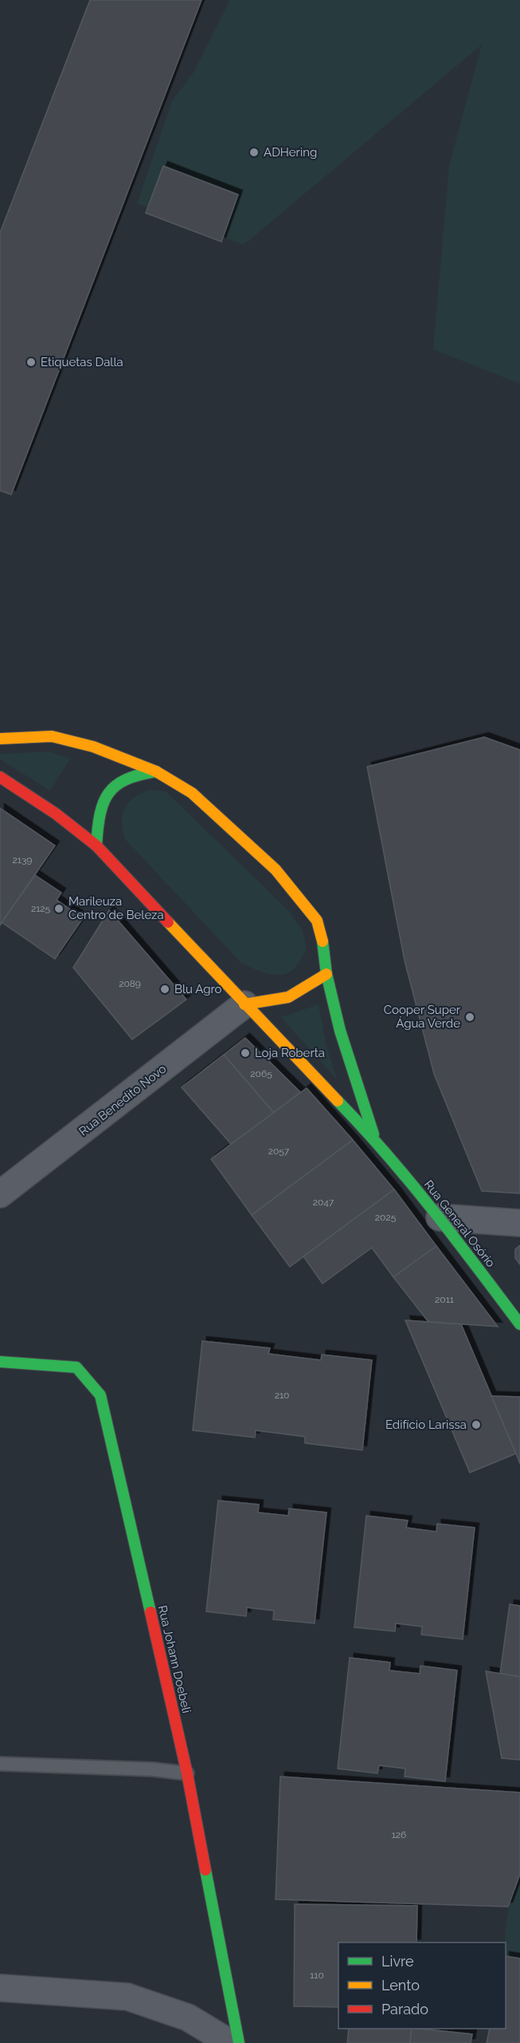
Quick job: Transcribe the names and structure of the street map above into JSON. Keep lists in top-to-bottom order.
{
  "streets": {
    "main road": ["Rua General Osório", "Rua Johann Doebeli"],
    "street": ["Rua Benedito Novo"]
  },
  "crossings": [
    ["Rua Benedito Novo", "Rua General Osório"]
  ],
  "places": [
    "ADHering",
    "Etiquetas Dalla",
    "Marileuza Centro de Beleza",
    "Blu Agro",
    "Cooper Super Água Verde",
    "Loja Roberta",
    "Edifício Larissa"
  ],
  "house_numbers": [
    "2139",
    "2125",
    "2089",
    "2065",
    "2057",
    "2047",
    "2025",
    "2011",
    "210",
    "126",
    "110"
  ],
  "legend": ["Livre", "Lento", "Parado"]
}
